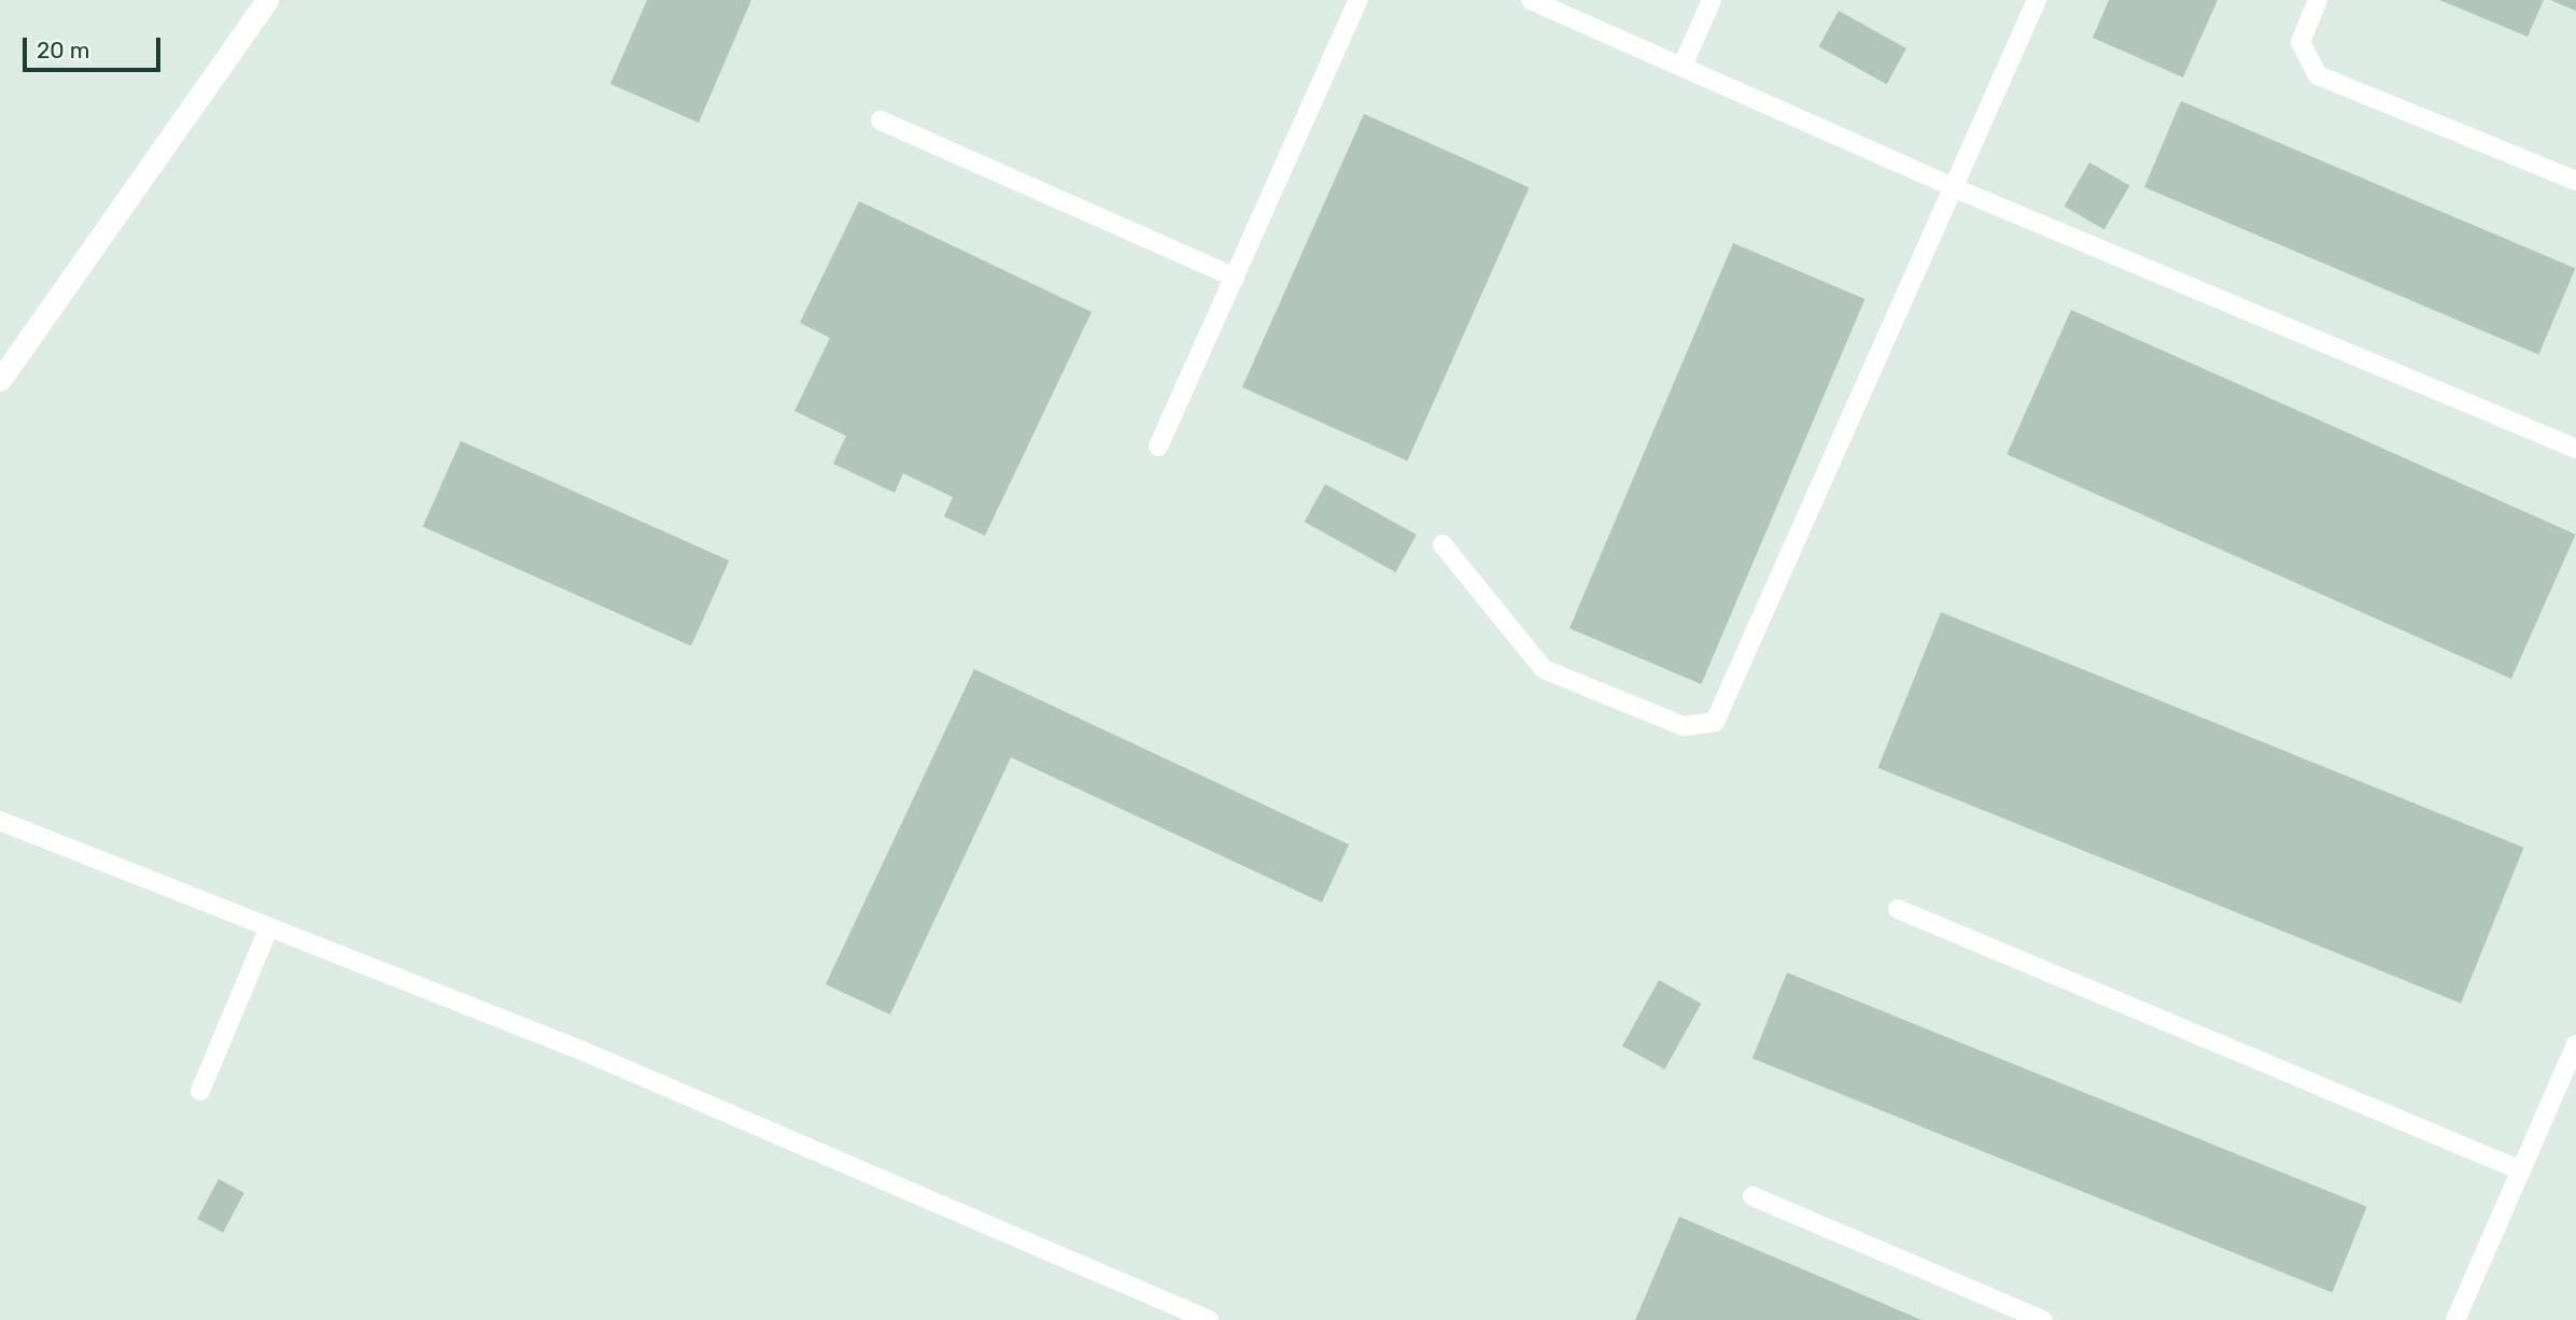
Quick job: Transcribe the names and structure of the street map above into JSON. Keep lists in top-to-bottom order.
{
  "scale_bar": "20 m"
}
